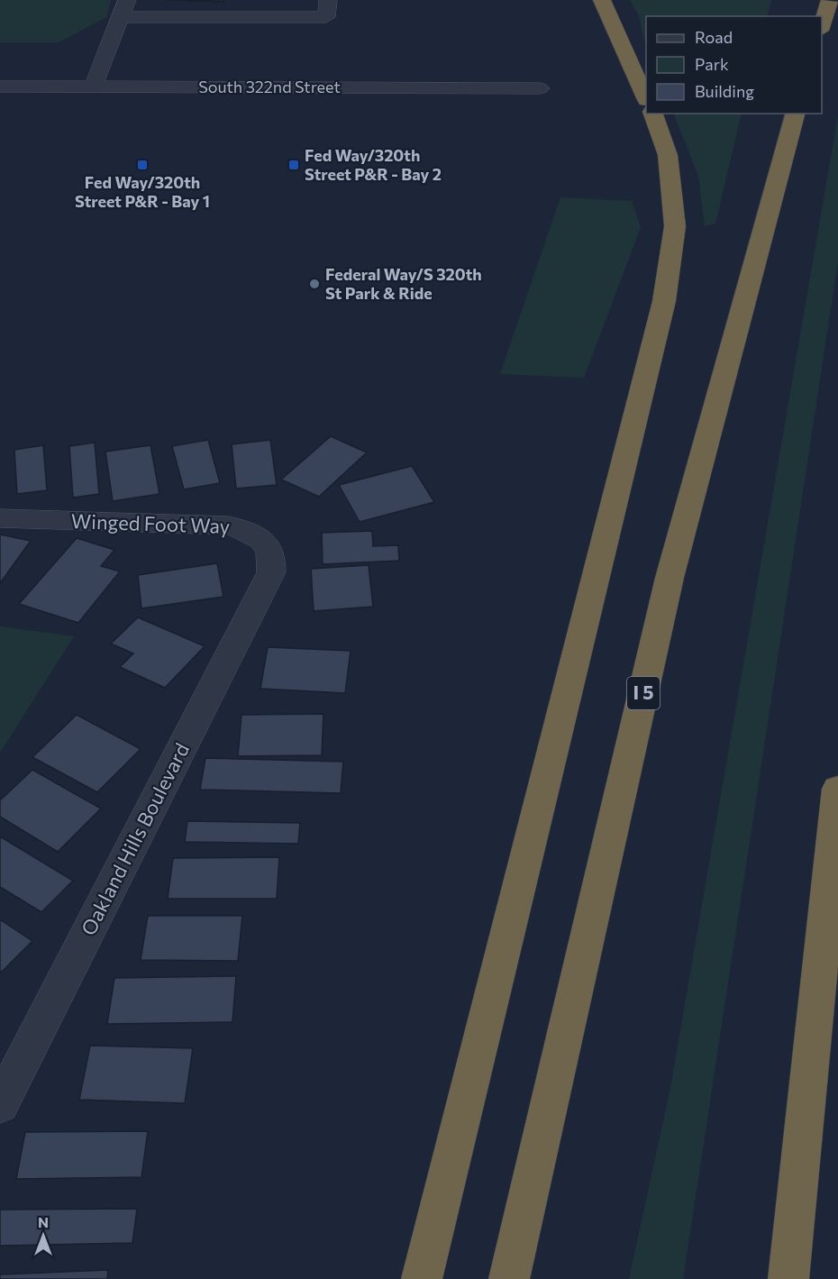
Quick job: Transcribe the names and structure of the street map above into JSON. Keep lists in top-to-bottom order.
{
  "streets": {
    "highway": ["I 5"],
    "street": ["South 322nd Street", "Winged Foot Way", "Oakland Hills Boulevard"]
  },
  "crossings": [
    ["Winged Foot Way", "Oakland Hills Boulevard"]
  ],
  "places": {
    "transit": ["Fed Way/320th Street P&R - Bay 1", "Fed Way/320th Street P&R - Bay 2"],
    "other": ["Federal Way/S 320th St Park & Ride"]
  },
  "legend": ["Road", "Park", "Building"],
  "north": "top"
}
